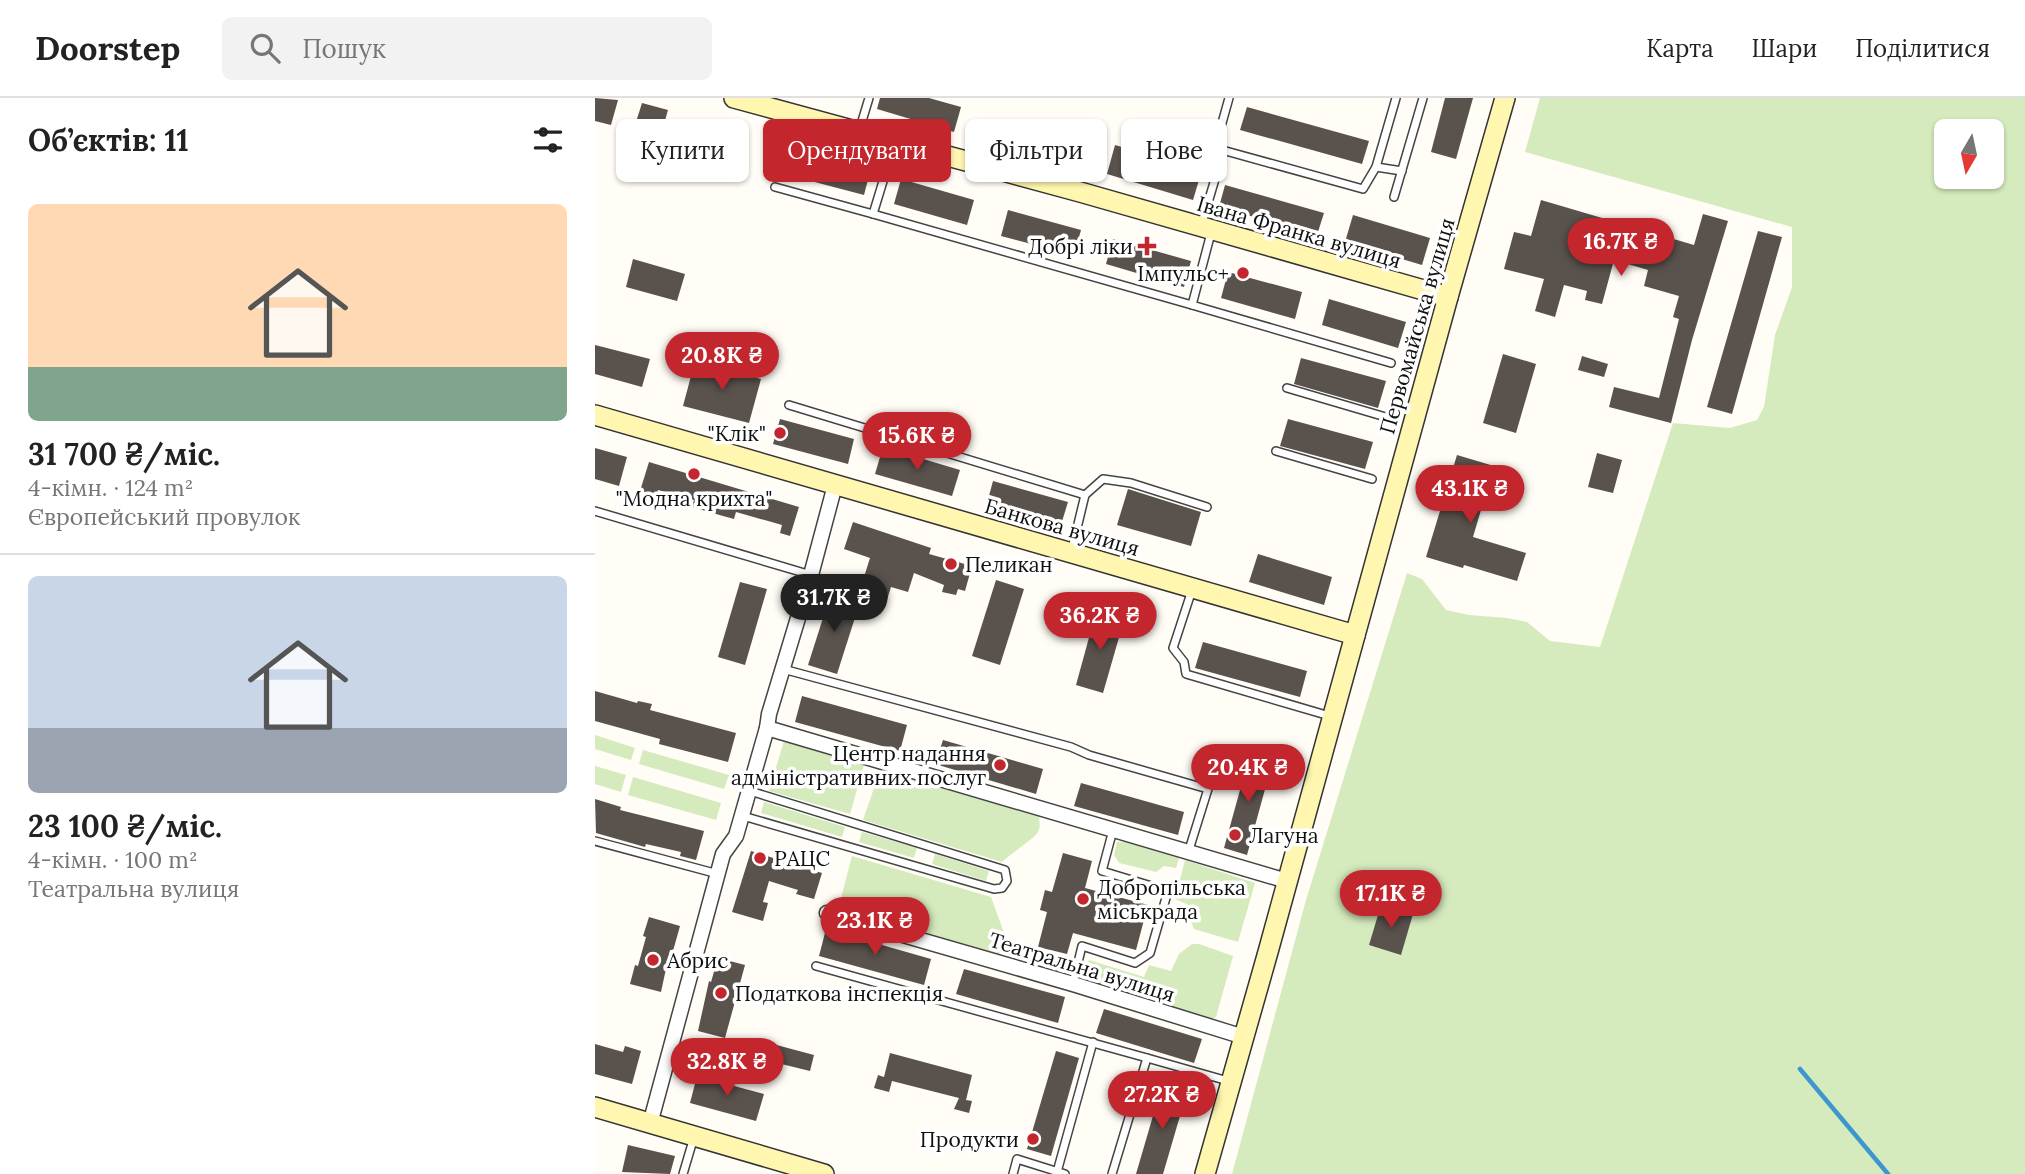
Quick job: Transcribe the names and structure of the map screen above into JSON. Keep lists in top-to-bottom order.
{
  "streets": {
    "street": [
      "Івана Франка вулиця",
      "Первомайська вулиця",
      "Банкова вулиця",
      "Театральна вулиця"
    ]
  },
  "crossings": [
    ["Івана Франка вулиця", "Первомайська вулиця"],
    ["Первомайська вулиця", "Банкова вулиця"],
    ["Первомайська вулиця", "Театральна вулиця"]
  ],
  "places": {
    "health": ["Добрі ліки"],
    "other": [
      "Імпульс+",
      "\"Клік\"",
      "\"Модна крихта\"",
      "Пеликан",
      "Центр надання адміністративних послуг",
      "Лагуна",
      "РАЦС",
      "Добропільська міськрада",
      "Абрис",
      "Податкова інспекція",
      "Продукти"
    ]
  },
  "north": "bottom",
  "page": {
    "header": "Doorstep",
    "search": "Пошук",
    "nav": ["Карта", "Шари", "Поділитися"],
    "heading": "Об’єктів: 11",
    "chip": [
      "Купити",
      "Орендувати",
      "Фільтри",
      "Нове"
    ],
    "list": [
      {
        "name": "31 700 ₴/міс.",
        "note": "4-кімн. · 124 m² · Європейський провулок"
      },
      {
        "name": "23 100 ₴/міс.",
        "note": "4-кімн. · 100 m² · Театральна вулиця"
      }
    ],
    "price": [
      "16.7K ₴",
      "20.8K ₴",
      "15.6K ₴",
      "43.1K ₴",
      "31.7K ₴",
      "36.2K ₴",
      "20.4K ₴",
      "17.1K ₴",
      "23.1K ₴",
      "32.8K ₴",
      "27.2K ₴"
    ]
  }
}
